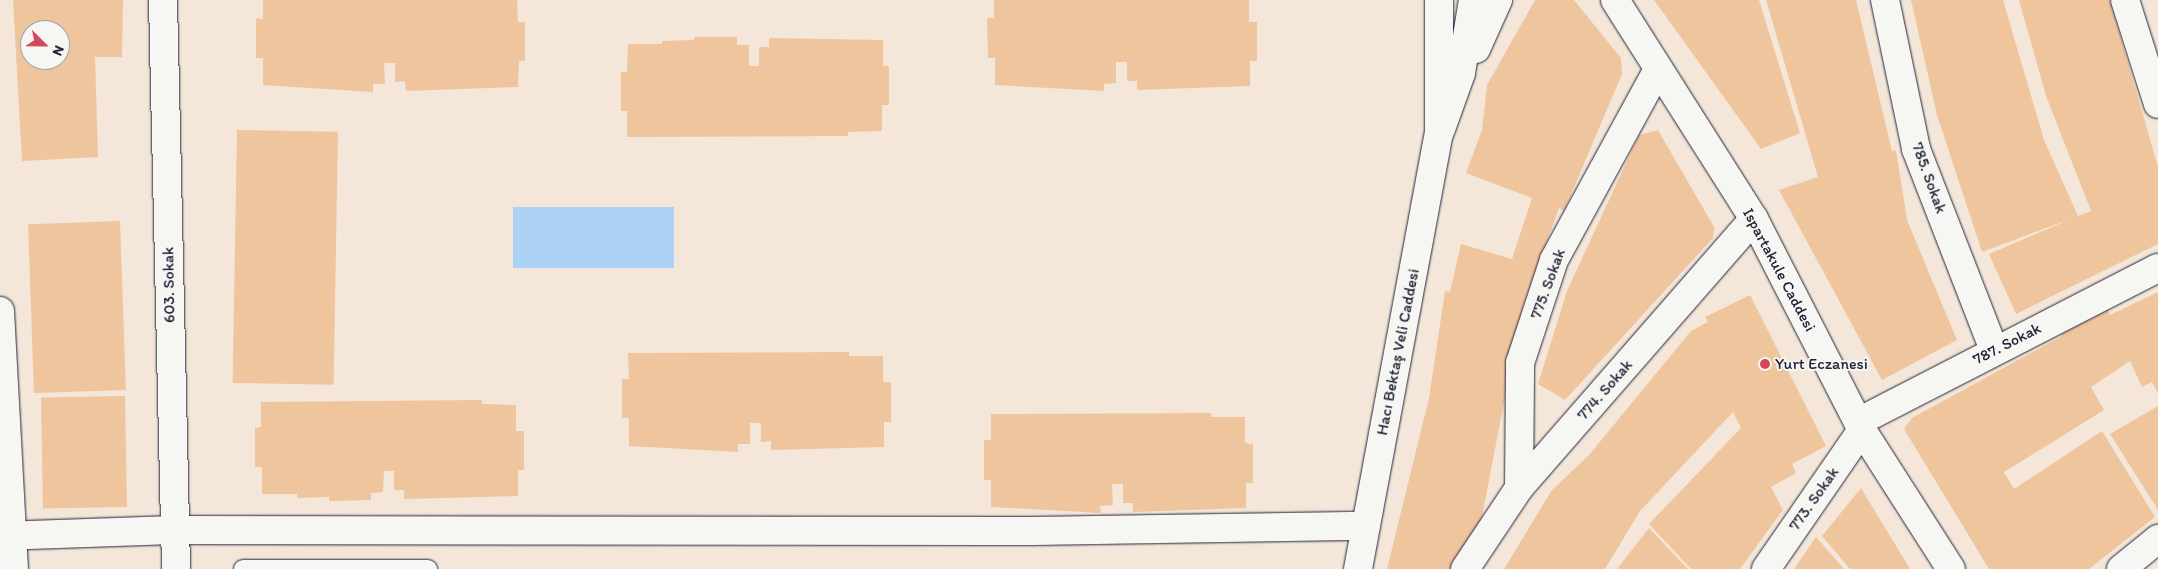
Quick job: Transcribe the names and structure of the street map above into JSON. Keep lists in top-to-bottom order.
{
  "streets": {
    "street": [
      "785. Sokak",
      "Ispartakule Caddesi",
      "775. Sokak",
      "603. Sokak",
      "787. Sokak",
      "Hacı Bektaş Veli Caddesi",
      "774. Sokak",
      "773. Sokak"
    ]
  },
  "crossings": [
    ["785. Sokak", "787. Sokak"],
    ["Ispartakule Caddesi", "775. Sokak"],
    ["Ispartakule Caddesi", "787. Sokak"],
    ["Ispartakule Caddesi", "774. Sokak"],
    ["Ispartakule Caddesi", "773. Sokak"],
    ["775. Sokak", "774. Sokak"],
    ["787. Sokak", "773. Sokak"]
  ],
  "places": ["Yurt Eczanesi"],
  "north": "bottom right"
}
